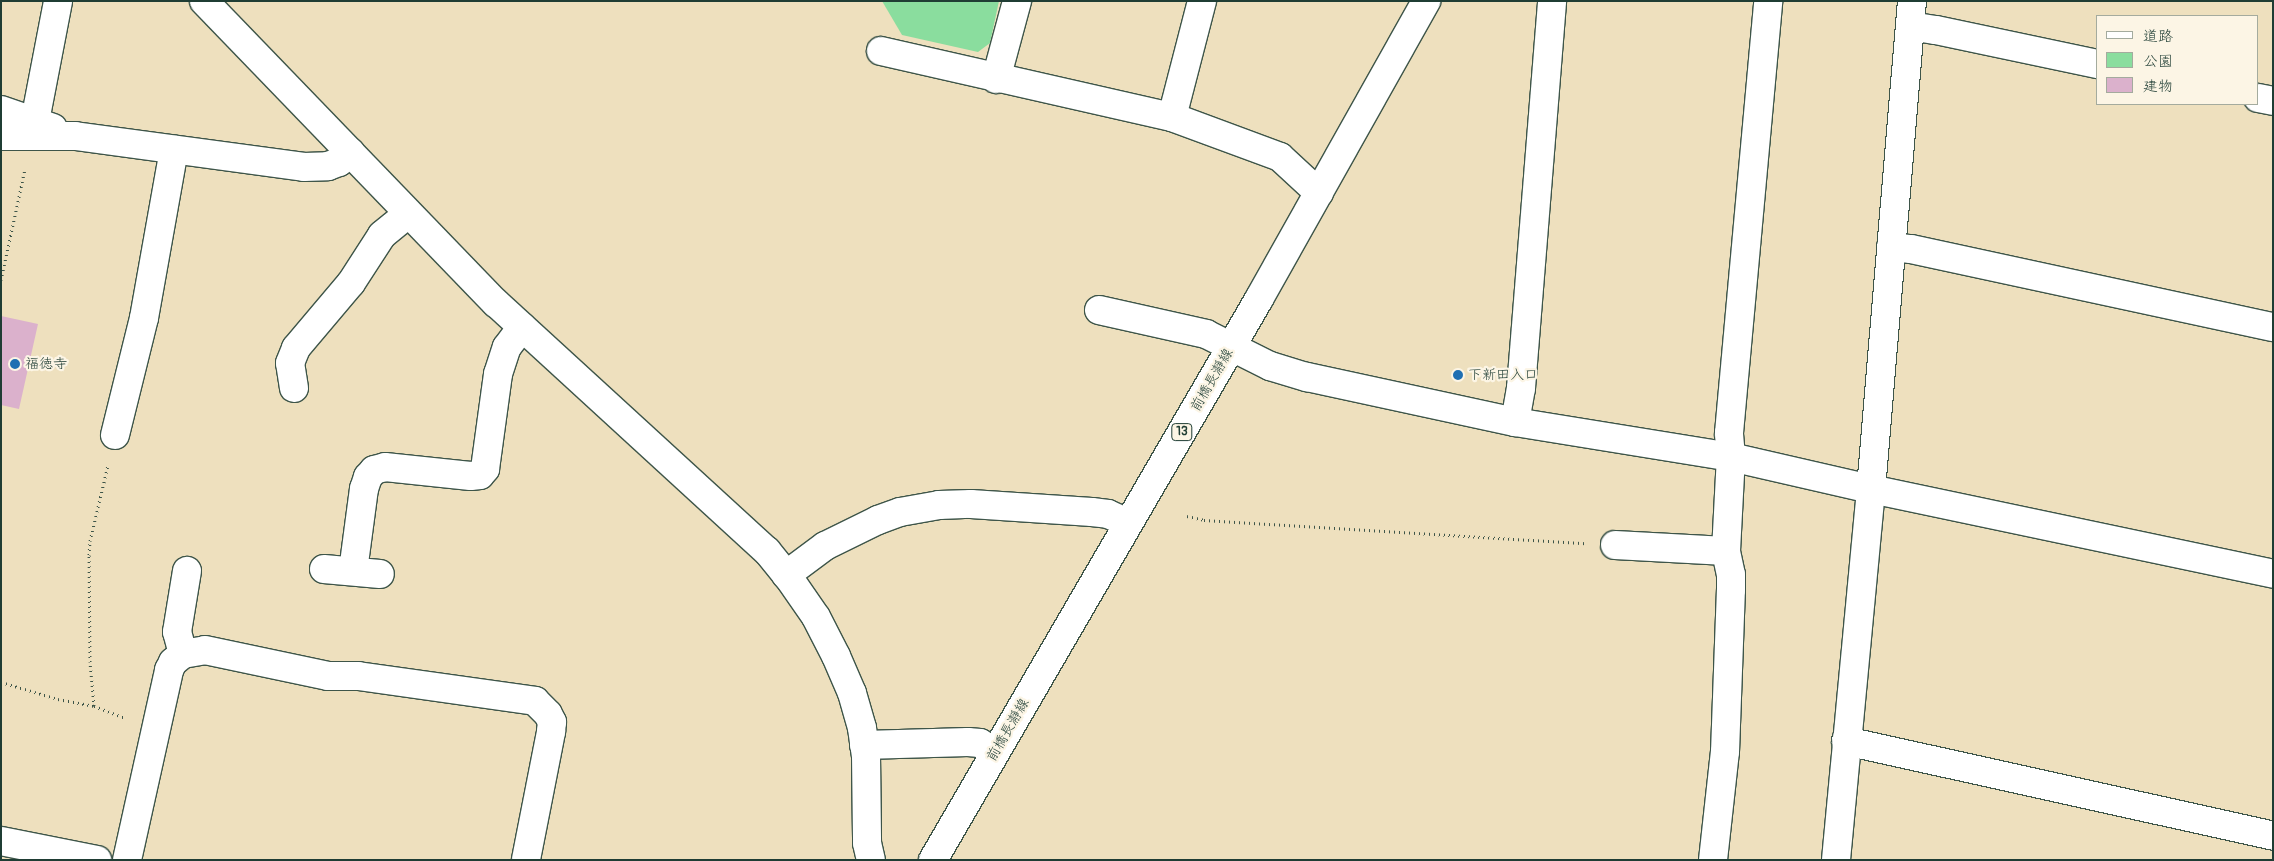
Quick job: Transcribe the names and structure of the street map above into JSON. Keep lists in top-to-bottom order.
{
  "streets": {
    "street": ["前橋長瀞線", "13"]
  },
  "places": ["福徳寺", "下新田入口"],
  "legend": ["道路", "公園", "建物"]
}
